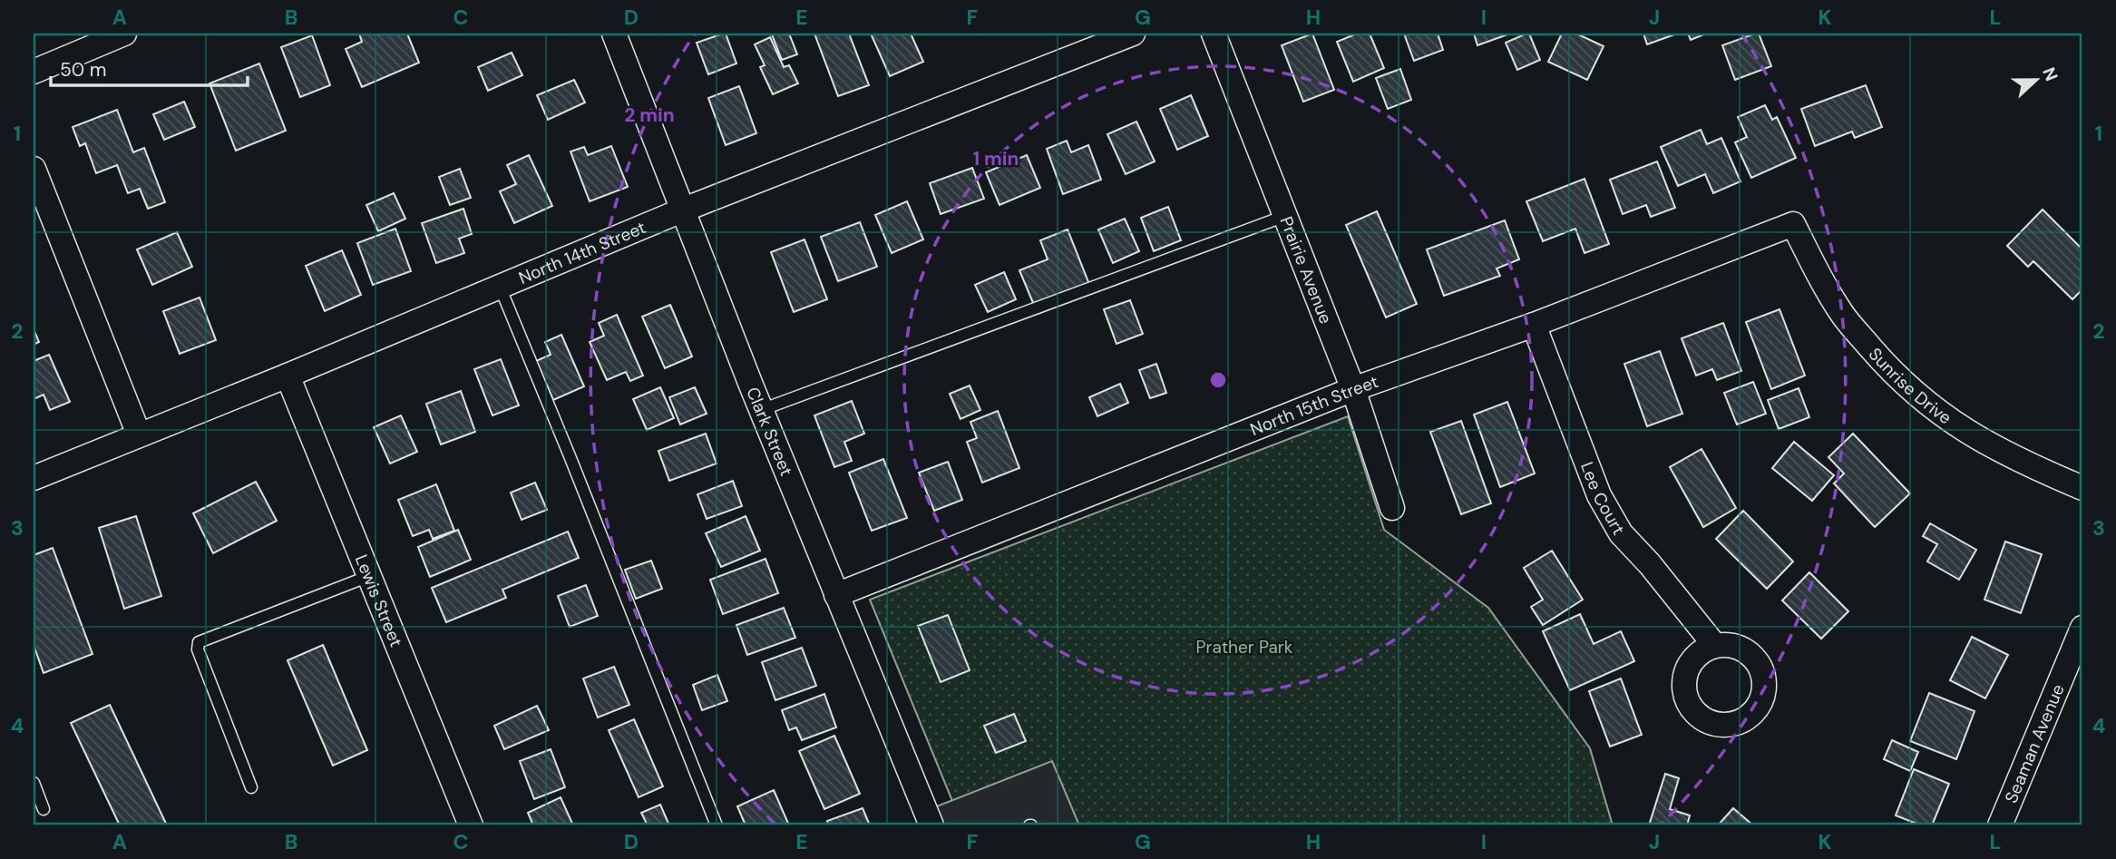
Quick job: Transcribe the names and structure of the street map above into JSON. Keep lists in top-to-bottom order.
{
  "streets": {
    "street": [
      "North 14th Street",
      "Prairie Avenue",
      "Sunrise Drive",
      "North 15th Street",
      "Clark Street",
      "Lee Court",
      "Lewis Street",
      "Seaman Avenue"
    ]
  },
  "crossings": [
    ["North 14th Street", "Clark Street"],
    ["North 14th Street", "Lewis Street"],
    ["Prairie Avenue", "North 15th Street"],
    ["Sunrise Drive", "North 15th Street"],
    ["North 15th Street", "Clark Street"],
    ["North 15th Street", "Lee Court"]
  ],
  "parks": ["Prather Park"],
  "scale_bar": "50 m",
  "north": "right",
  "grid": {
    "columns": [
      "A",
      "B",
      "C",
      "D",
      "E",
      "F",
      "G",
      "H",
      "I",
      "J",
      "K",
      "L"
    ],
    "rows": [
      "1",
      "2",
      "3",
      "4"
    ]
  },
  "rings": ["2 min", "1 min"]
}
